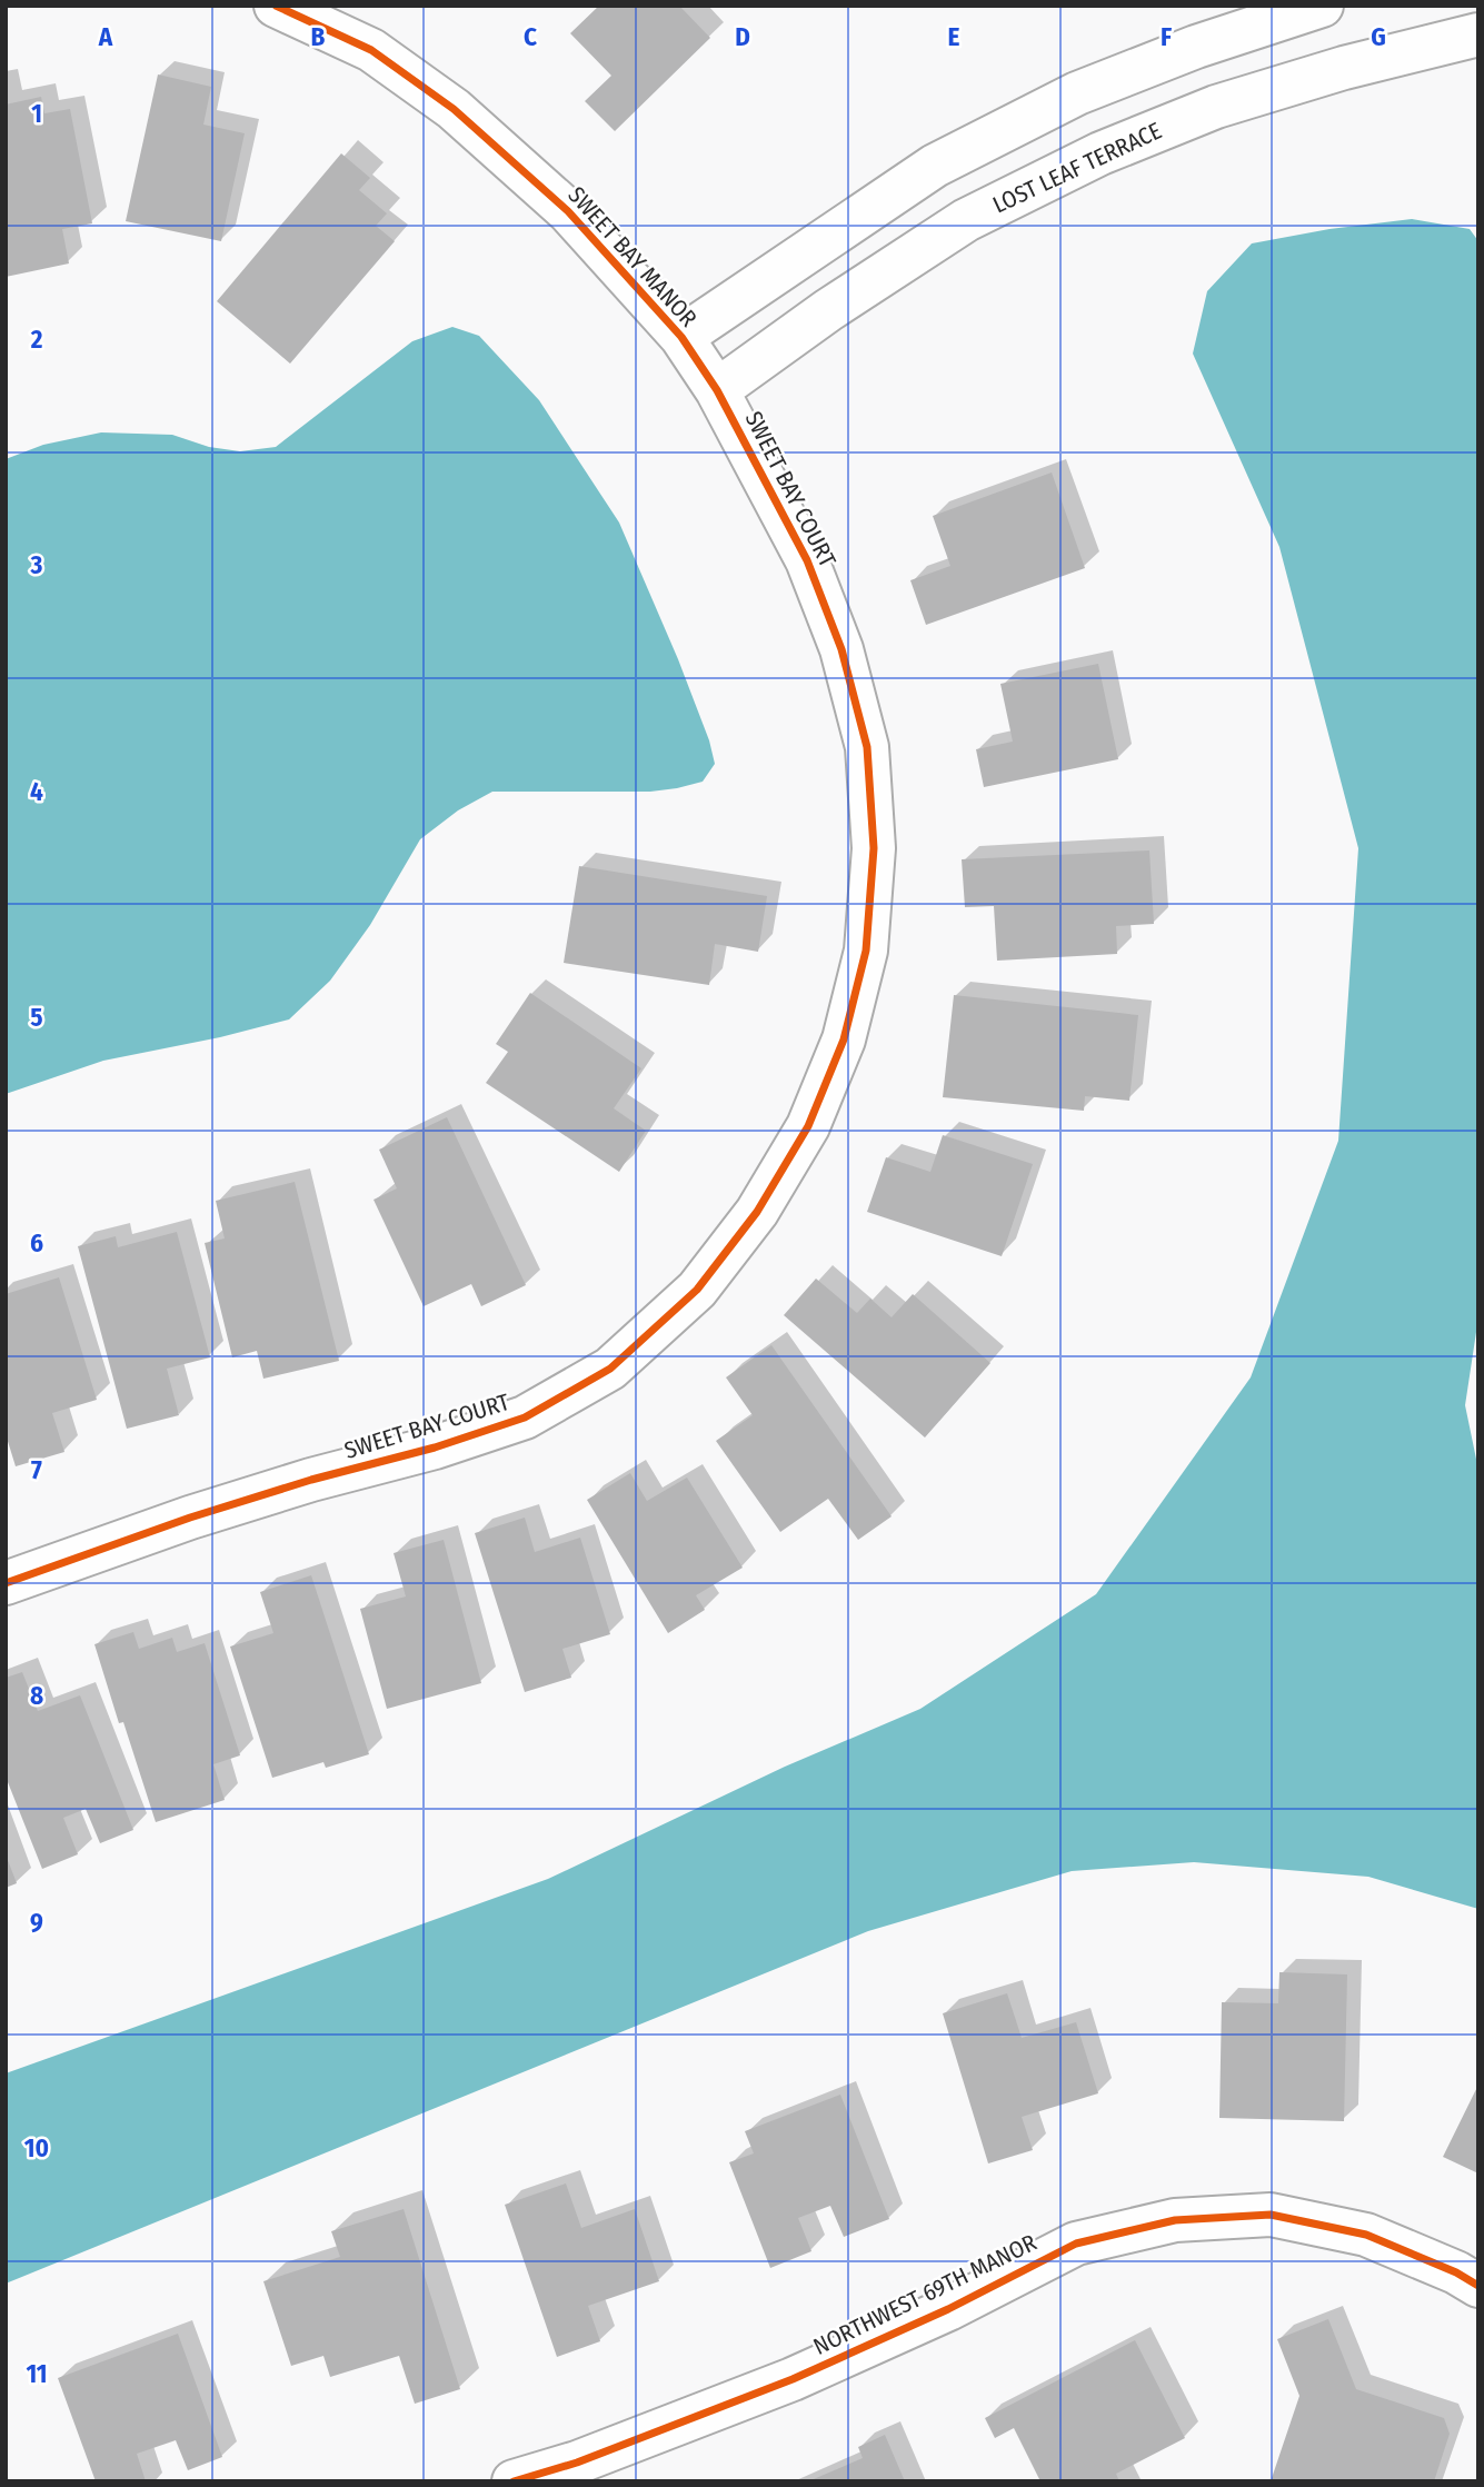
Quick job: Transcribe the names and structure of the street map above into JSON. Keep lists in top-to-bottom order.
{
  "streets": {
    "street": [
      "LOST LEAF TERRACE",
      "SWEET BAY MANOR",
      "SWEET BAY COURT",
      "NORTHWEST 69TH MANOR"
    ]
  },
  "crossings": [
    ["LOST LEAF TERRACE", "SWEET BAY MANOR"],
    ["LOST LEAF TERRACE", "SWEET BAY COURT"],
    ["SWEET BAY MANOR", "SWEET BAY COURT"]
  ],
  "grid": {
    "columns": [
      "A",
      "B",
      "C",
      "D",
      "E",
      "F",
      "G"
    ],
    "rows": [
      "1",
      "2",
      "3",
      "4",
      "5",
      "6",
      "7",
      "8",
      "9",
      "10",
      "11"
    ]
  }
}
